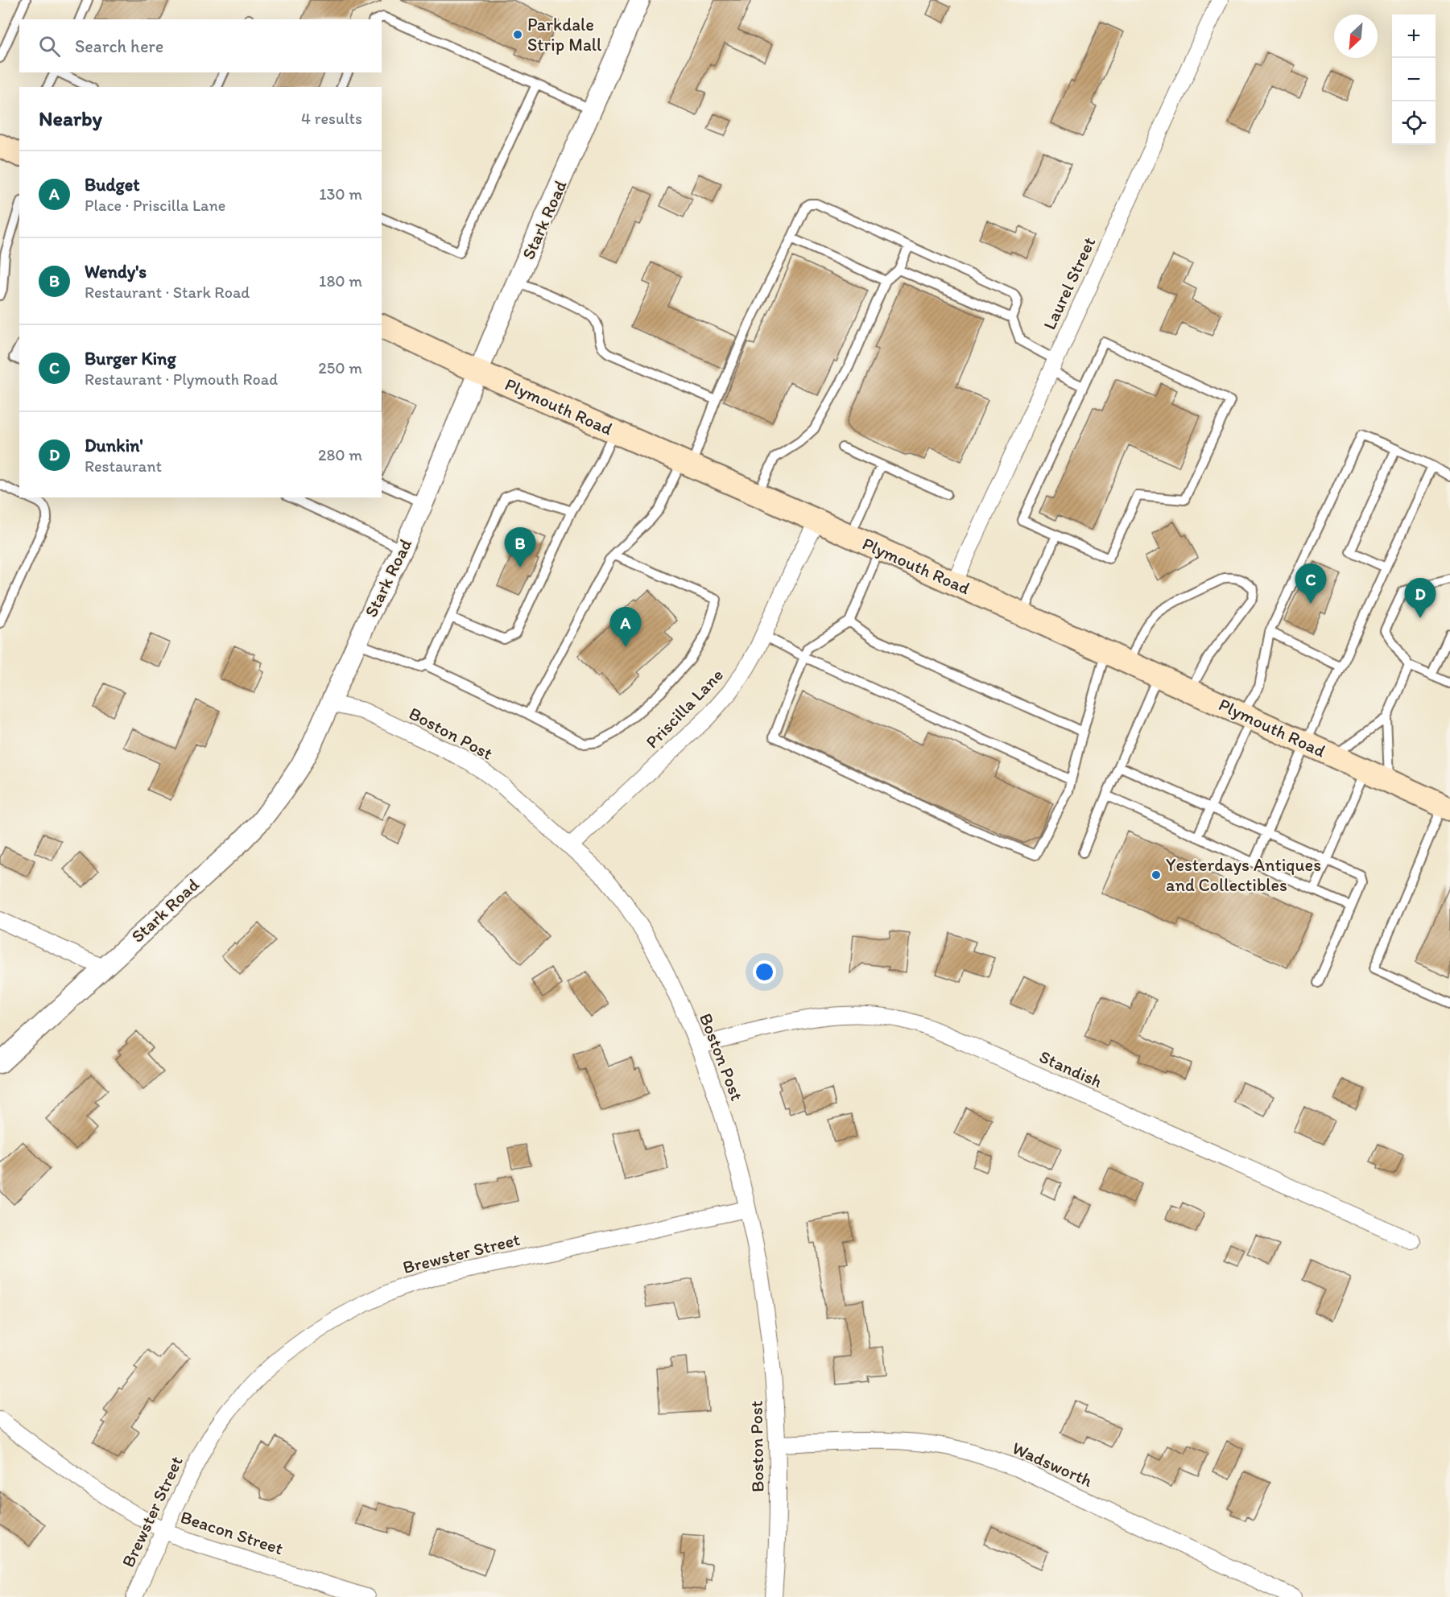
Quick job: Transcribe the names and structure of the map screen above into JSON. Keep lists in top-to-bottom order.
{
  "streets": {
    "main road": ["Plymouth Road"],
    "street": [
      "Stark Road",
      "Laurel Street",
      "Priscilla Lane",
      "Boston Post",
      "Standish",
      "Brewster Street",
      "Wadsworth",
      "Beacon Street"
    ]
  },
  "crossings": [
    ["Stark Road", "Plymouth Road"],
    ["Stark Road", "Boston Post"],
    ["Laurel Street", "Plymouth Road"],
    ["Plymouth Road", "Priscilla Lane"],
    ["Priscilla Lane", "Boston Post"],
    ["Boston Post", "Standish"],
    ["Boston Post", "Brewster Street"],
    ["Boston Post", "Wadsworth"],
    ["Brewster Street", "Beacon Street"]
  ],
  "places": ["Parkdale Strip Mall", "Yesterdays Antiques and Collectibles"],
  "north": "bottom left",
  "page": {
    "map_buttons": ["+", "−"],
    "search": "Search here",
    "heading": ["Nearby", "4 results"],
    "list": [
      {
        "mark": "A",
        "name": "Budget",
        "note": "Place · Priscilla Lane",
        "value": "130 m"
      },
      {
        "mark": "B",
        "name": "Wendy's",
        "note": "Restaurant · Stark Road",
        "value": "180 m"
      },
      {
        "mark": "C",
        "name": "Burger King",
        "note": "Restaurant · Plymouth Road",
        "value": "250 m"
      },
      {
        "mark": "D",
        "name": "Dunkin'",
        "note": "Restaurant",
        "value": "280 m"
      }
    ],
    "pins": [
      "B",
      "C",
      "D",
      "A"
    ]
  }
}
